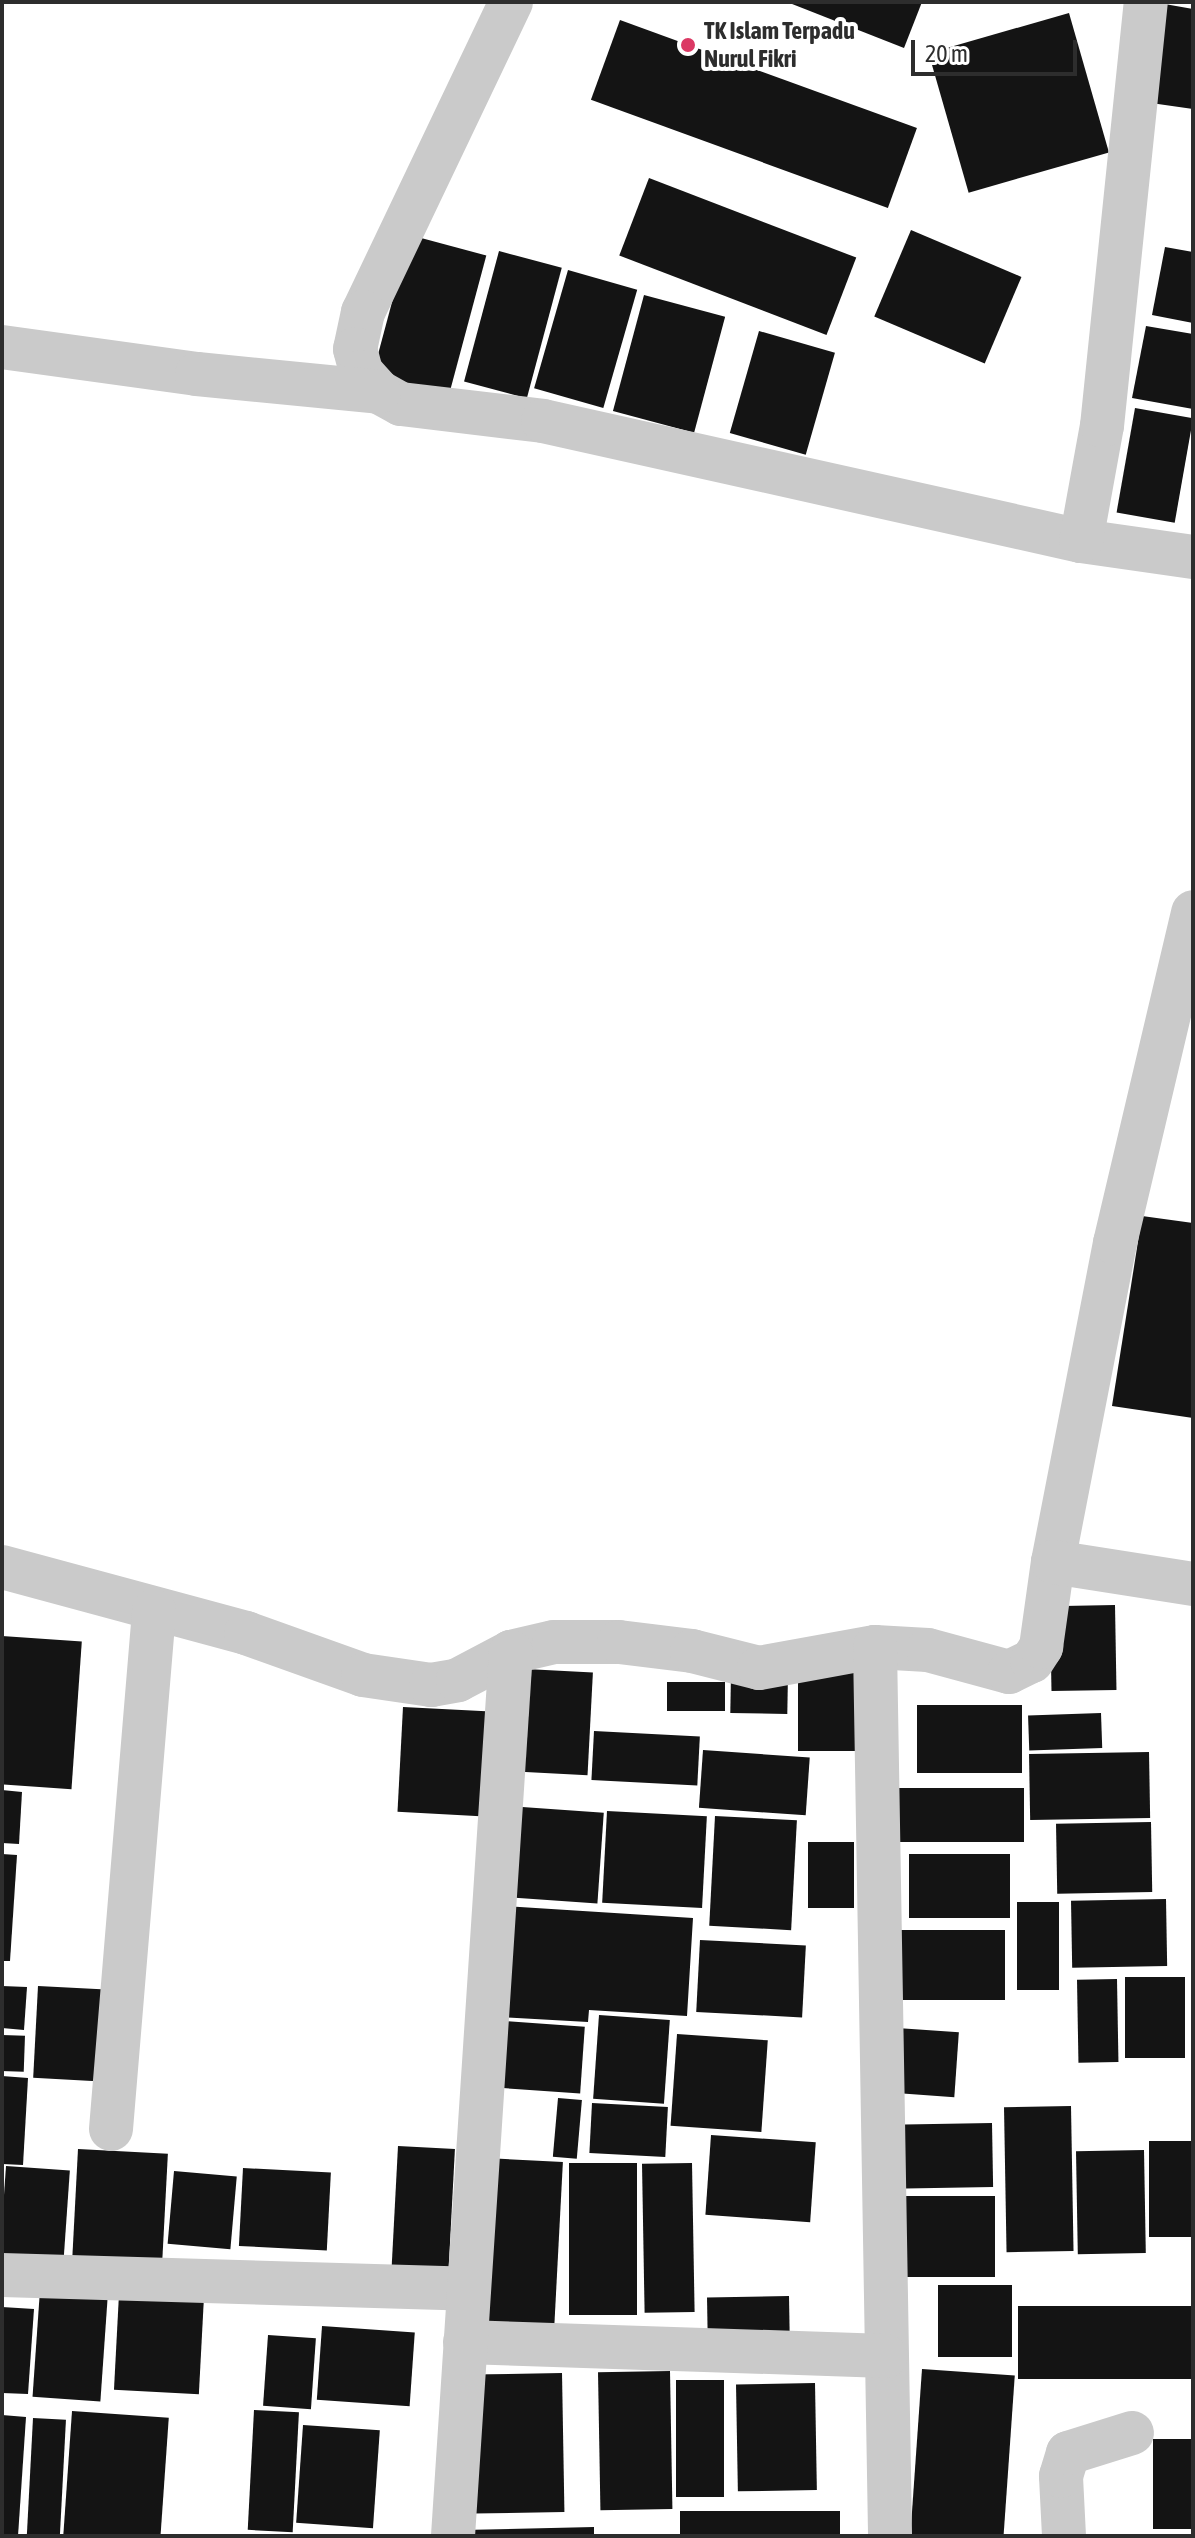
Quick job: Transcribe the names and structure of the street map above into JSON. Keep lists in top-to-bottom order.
{
  "places": ["TK Islam Terpadu Nurul Fikri"],
  "scale_bar": "20 m"
}
